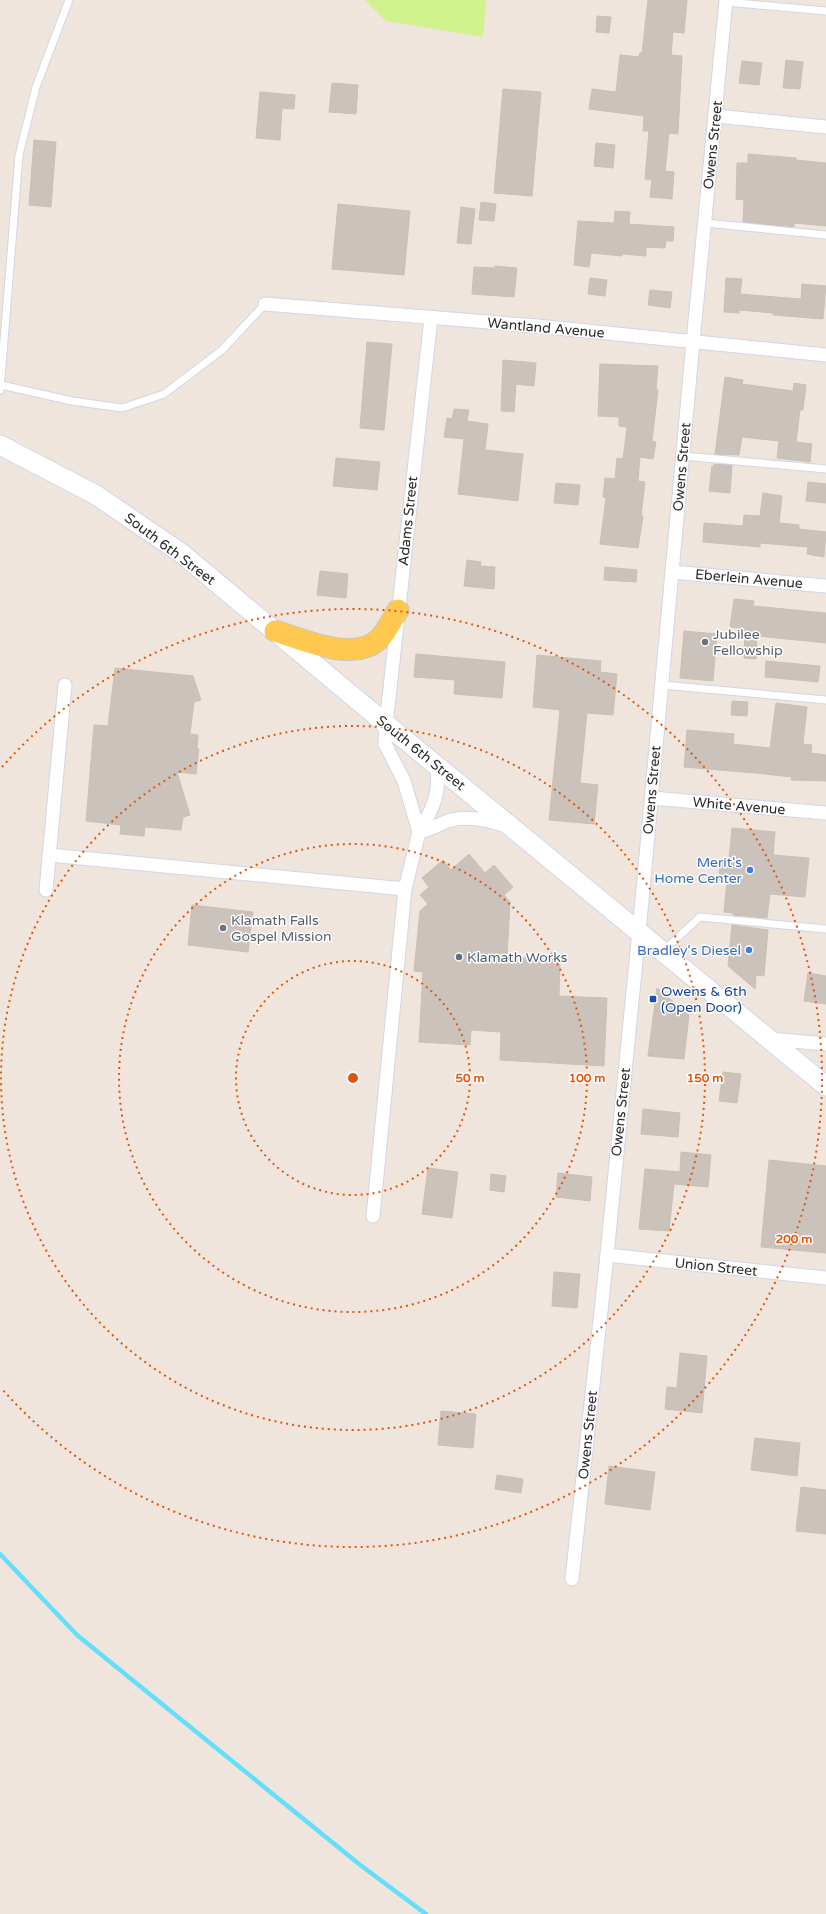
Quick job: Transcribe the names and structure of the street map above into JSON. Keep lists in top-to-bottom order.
{
  "streets": {
    "main road": ["South 6th Street"],
    "street": [
      "Owens Street",
      "Wantland Avenue",
      "Adams Street",
      "Eberlein Avenue",
      "White Avenue",
      "Union Street"
    ]
  },
  "crossings": [
    ["Owens Street", "Wantland Avenue"],
    ["Owens Street", "South 6th Street"],
    ["Owens Street", "Eberlein Avenue"],
    ["Owens Street", "White Avenue"],
    ["Owens Street", "Union Street"],
    ["Wantland Avenue", "Adams Street"],
    ["Adams Street", "South 6th Street"]
  ],
  "places": {
    "other": [
      "Jubilee Fellowship",
      "Merit's Home Center",
      "Klamath Falls Gospel Mission",
      "Bradley's Diesel",
      "Klamath Works"
    ],
    "transit": ["Owens & 6th (Open Door)"]
  },
  "rings": [
    "50 m",
    "100 m",
    "150 m",
    "200 m"
  ]
}
